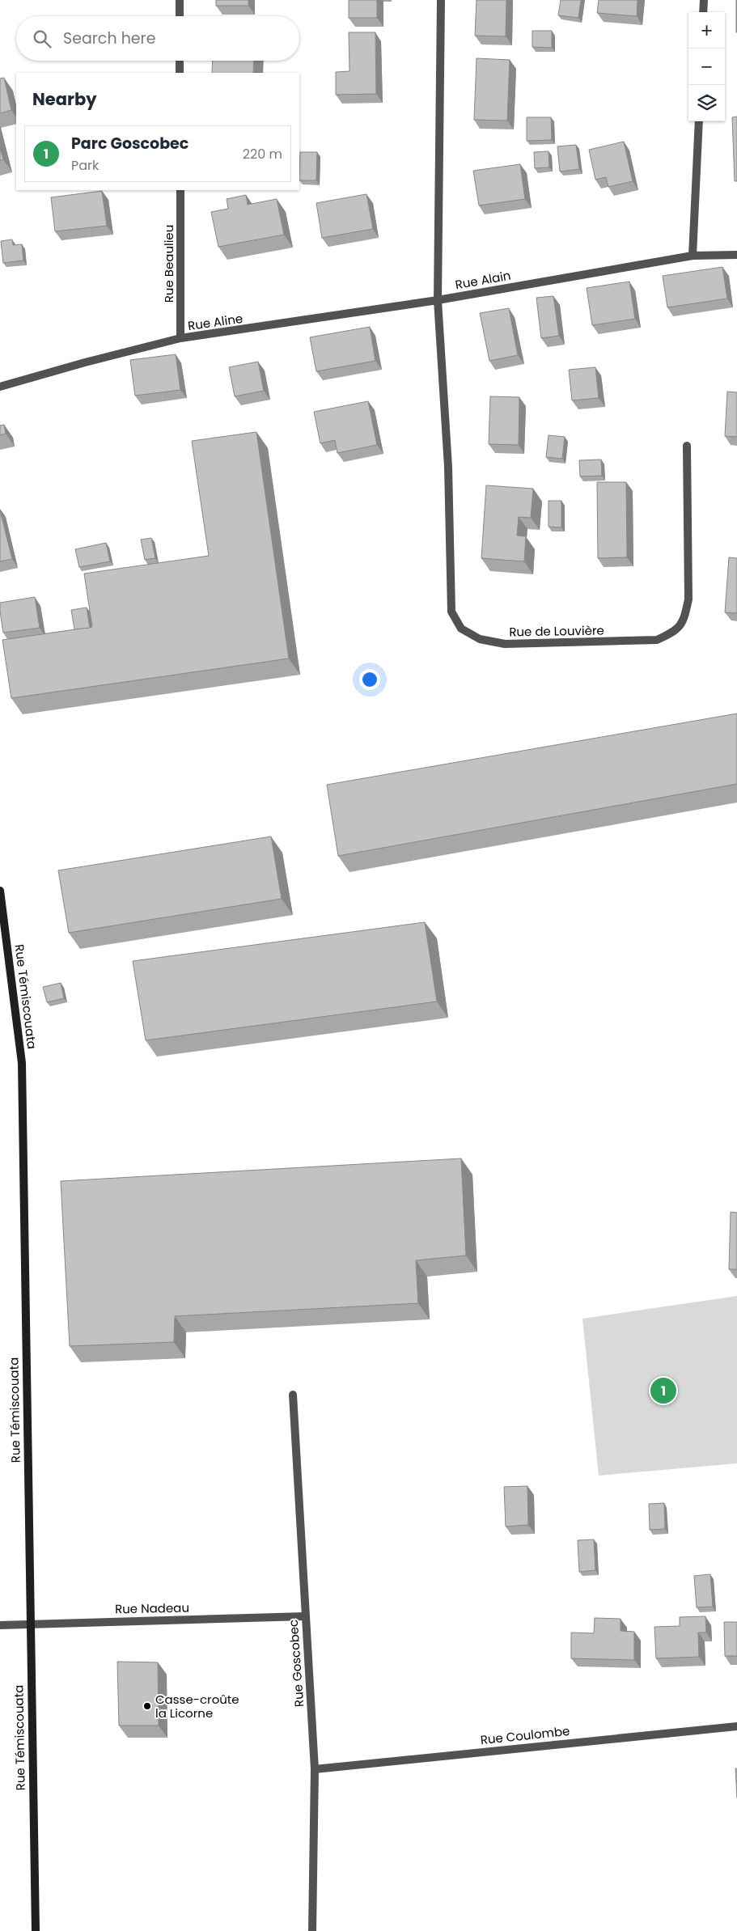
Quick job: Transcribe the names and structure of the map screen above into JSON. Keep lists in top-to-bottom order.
{
  "streets": {
    "main road": ["Rue Témiscouata"],
    "street": [
      "Rue Beaulieu",
      "Rue Alain",
      "Rue Aline",
      "Rue de Louvière",
      "Rue Nadeau",
      "Rue Goscobec",
      "Rue Coulombe"
    ]
  },
  "crossings": [
    ["Rue Beaulieu", "Rue Aline"],
    ["Rue Alain", "Rue Aline"],
    ["Rue Alain", "Rue de Louvière"],
    ["Rue Aline", "Rue de Louvière"],
    ["Rue Témiscouata", "Rue Nadeau"],
    ["Rue Nadeau", "Rue Goscobec"],
    ["Rue Goscobec", "Rue Coulombe"]
  ],
  "places": ["Casse-croûte la Licorne"],
  "page": {
    "map_buttons": ["+", "−"],
    "search": "Search here",
    "heading": "Nearby",
    "list": [
      {
        "mark": "1",
        "name": "Parc Goscobec",
        "note": "Park",
        "value": "220 m"
      }
    ],
    "pins": "1"
  }
}
